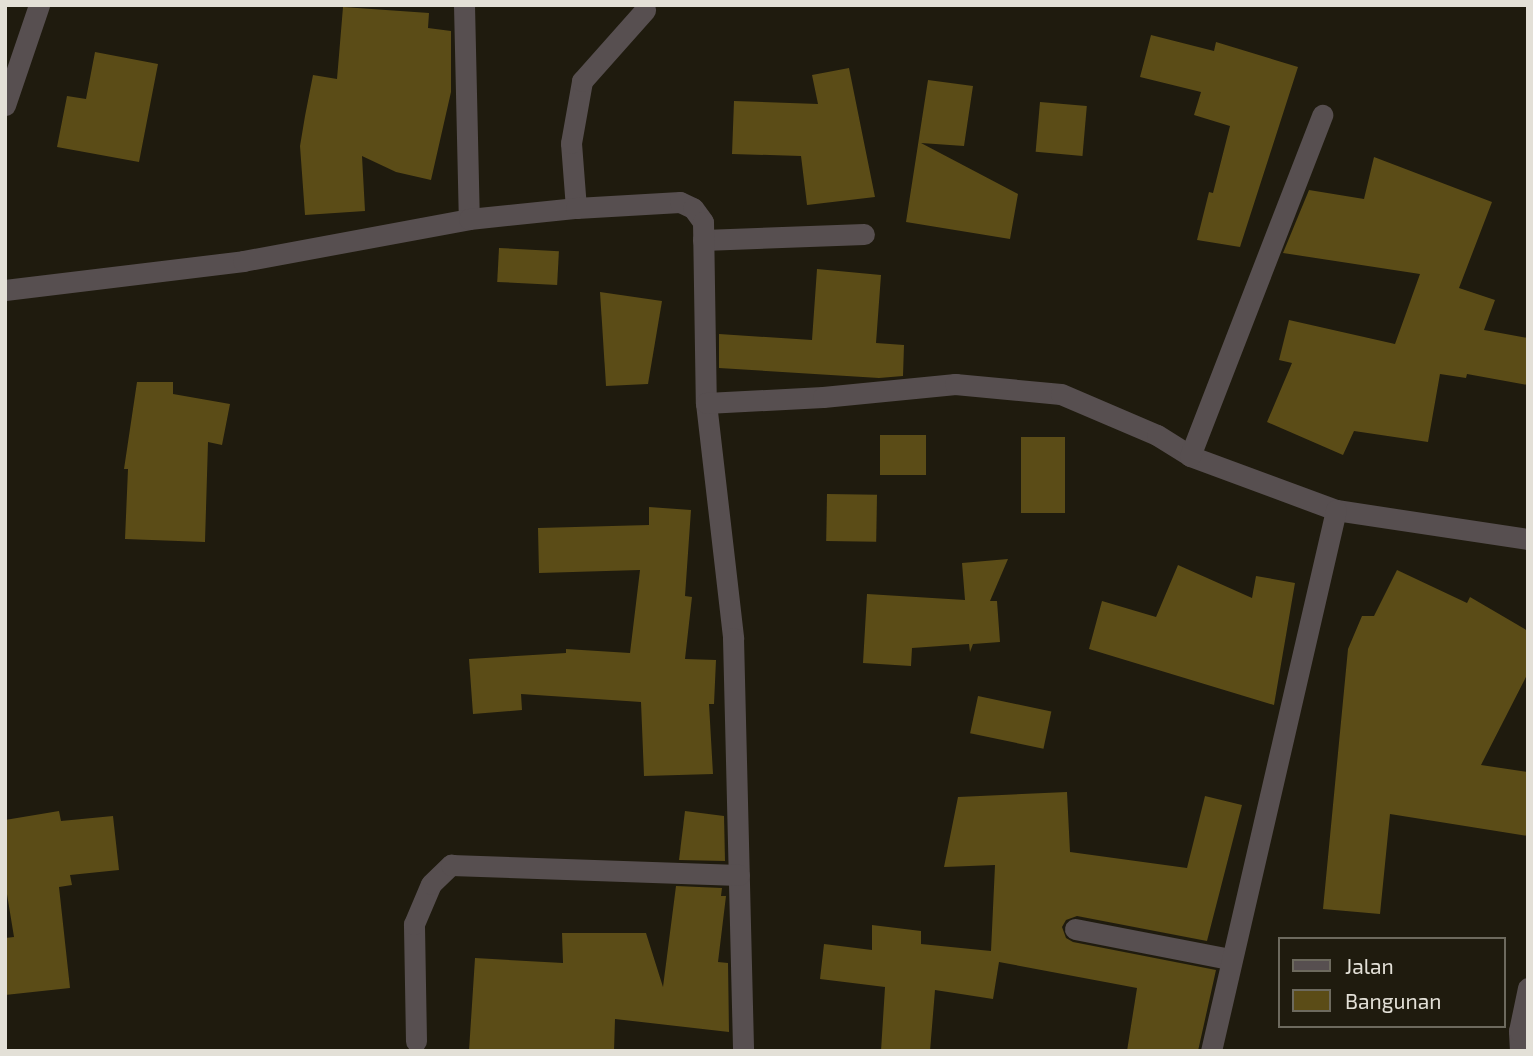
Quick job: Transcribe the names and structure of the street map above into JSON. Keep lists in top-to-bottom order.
{
  "legend": ["Jalan", "Bangunan"]
}
